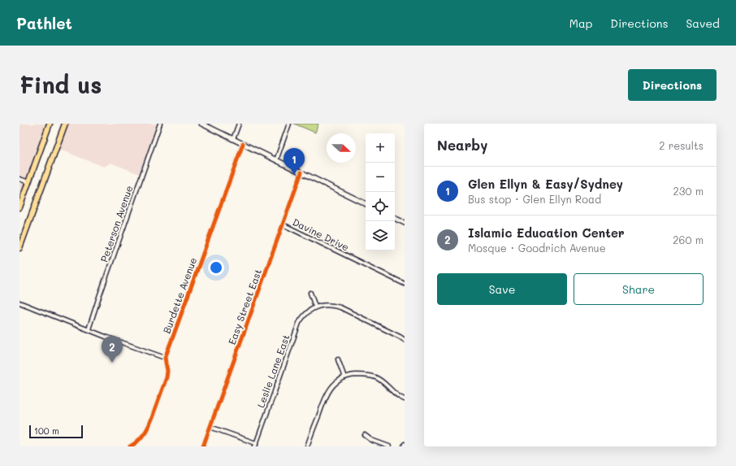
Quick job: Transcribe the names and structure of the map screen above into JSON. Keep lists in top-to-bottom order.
{
  "streets": {
    "street": [
      "Peterson Avenue",
      "Davine Drive",
      "Burdette Avenue",
      "Easy Street East",
      "Leslie Lane East"
    ]
  },
  "crossings": [
    ["Davine Drive", "Easy Street East"]
  ],
  "scale_bar": "100 m",
  "north": "right",
  "page": {
    "header": "Pathlet",
    "nav": ["Map", "Directions", "Saved"],
    "buttons": [
      "Directions",
      ["Save", "Share"]
    ],
    "title": "Find us",
    "heading": ["Nearby", "2 results"],
    "map_buttons": ["+", "−"],
    "pins": ["1", "2"],
    "list": [
      {
        "mark": "1",
        "name": "Glen Ellyn & Easy/Sydney",
        "note": "Bus stop · Glen Ellyn Road",
        "value": "230 m"
      },
      {
        "mark": "2",
        "name": "Islamic Education Center",
        "note": "Mosque · Goodrich Avenue",
        "value": "260 m"
      }
    ],
    "scale": "100 m"
  }
}
